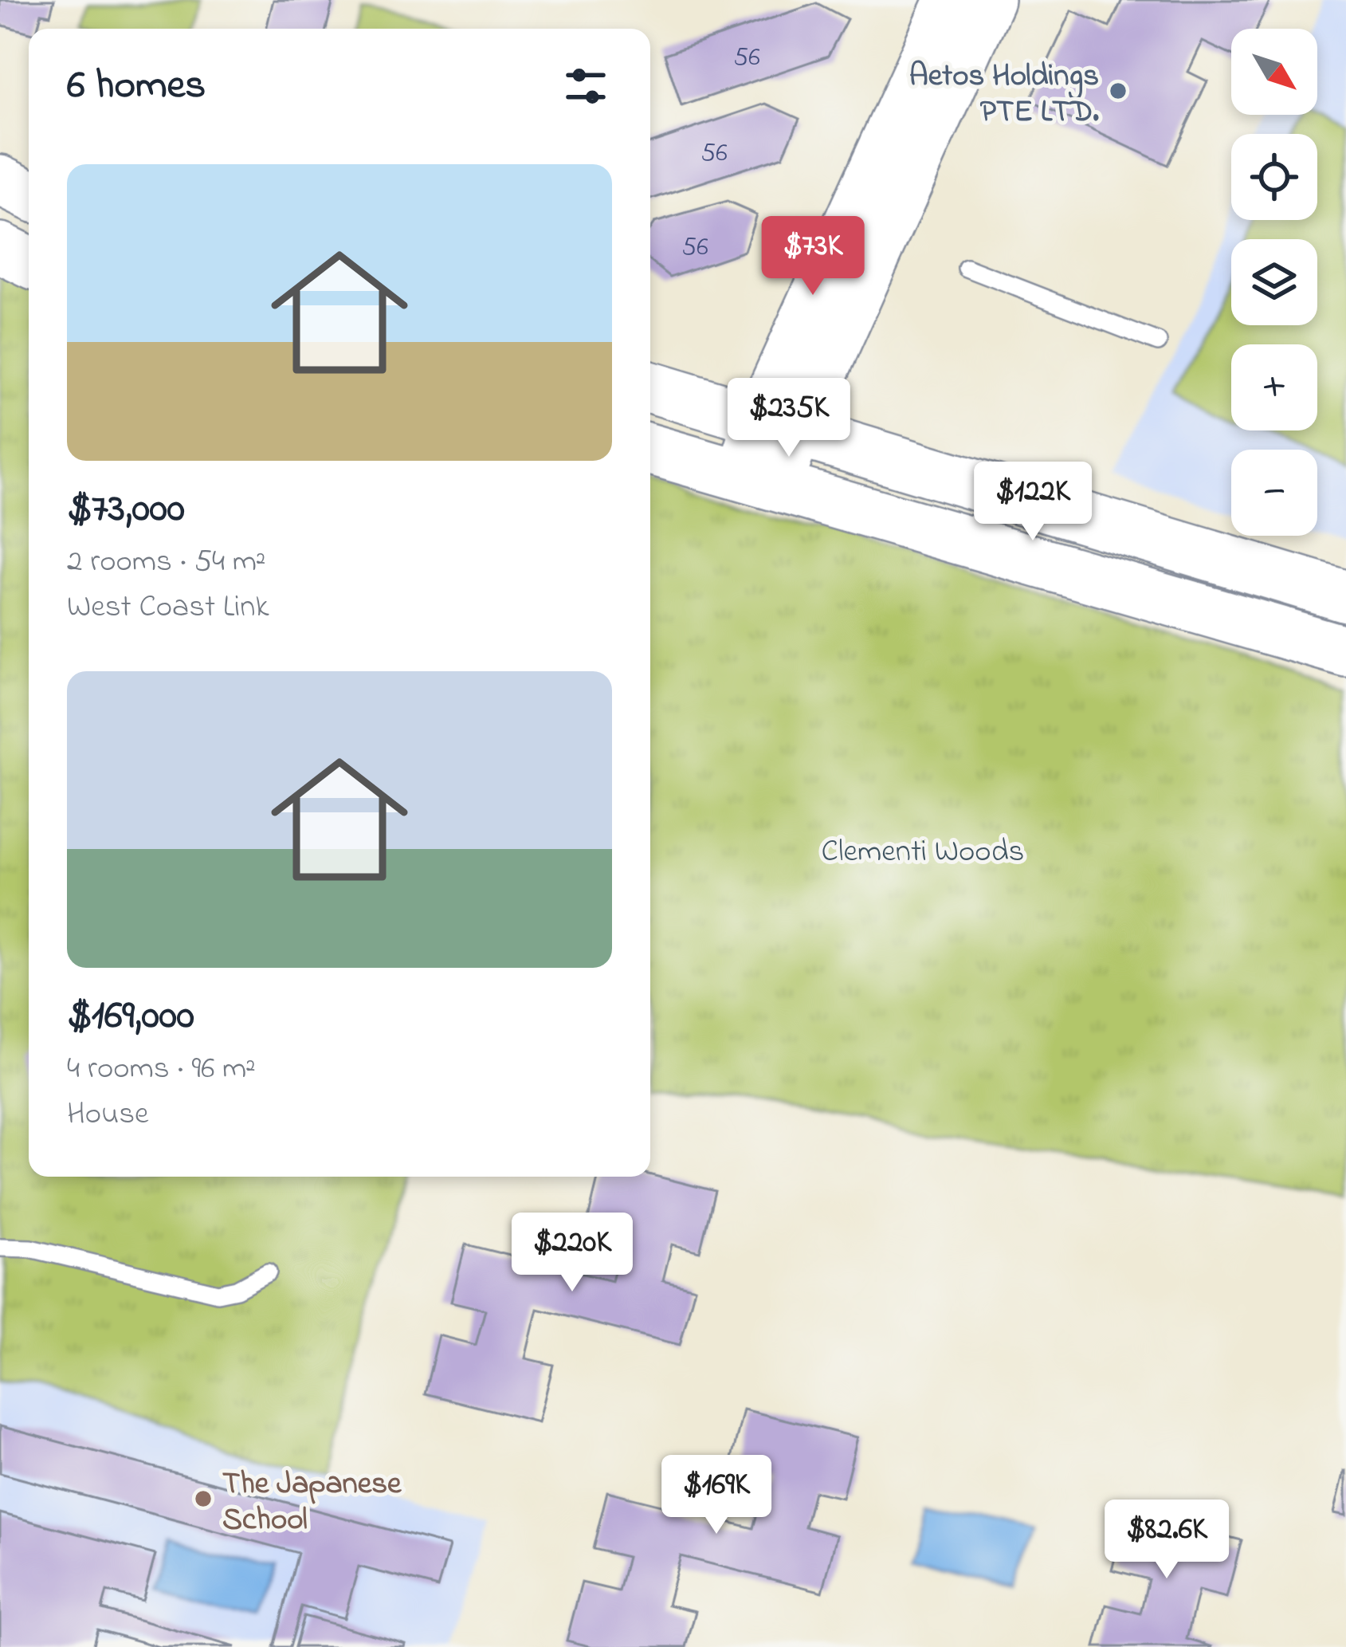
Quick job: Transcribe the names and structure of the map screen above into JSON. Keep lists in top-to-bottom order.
{
  "parks": ["Clementi Woods"],
  "places": ["Aetos Holdings PTE LTD.", "The Japanese School"],
  "house_numbers": ["56", "56", "56"],
  "north": "bottom right",
  "page": {
    "map_buttons": ["+", "−"],
    "heading": "6 homes",
    "list": [
      {
        "name": "$73,000",
        "note": "2 rooms · 54 m² · West Coast Link"
      },
      {
        "name": "$169,000",
        "note": "4 rooms · 96 m² · House"
      }
    ],
    "price": [
      "$73K",
      "$235K",
      "$122K",
      "$220K",
      "$169K",
      "$82.6K"
    ]
  }
}
